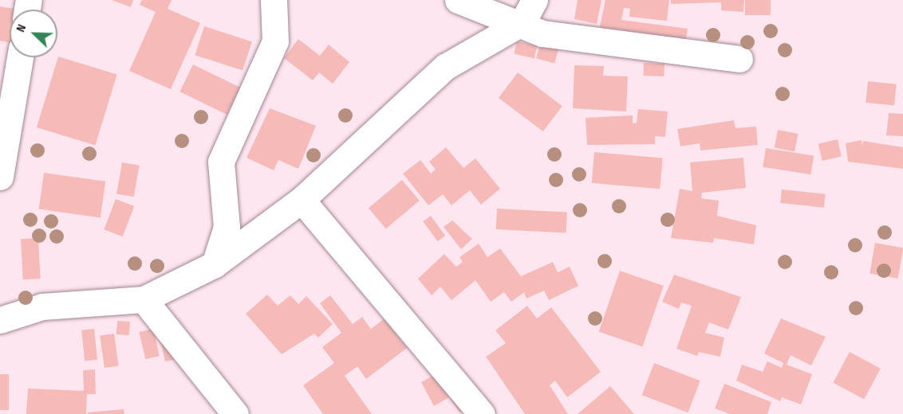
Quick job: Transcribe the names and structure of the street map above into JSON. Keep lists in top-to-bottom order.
{
  "north": "top left"
}
